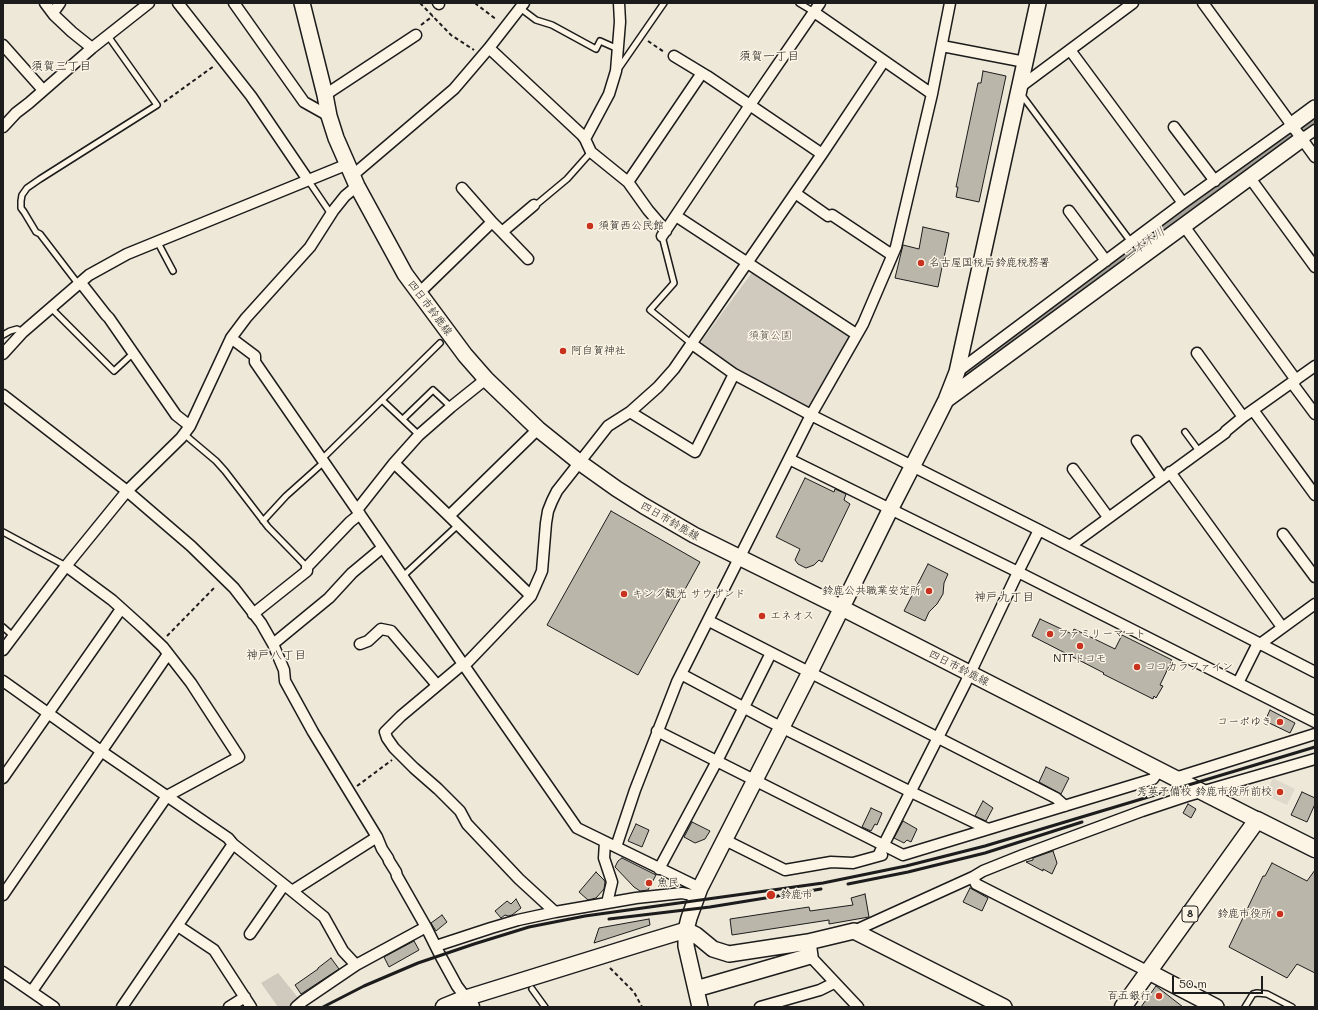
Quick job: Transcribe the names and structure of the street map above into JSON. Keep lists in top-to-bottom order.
{
  "streets": {
    "main road": ["8"],
    "street": ["四日市鈴鹿線"]
  },
  "crossings": [
    ["四日市鈴鹿線", "8"]
  ],
  "districts": [
    "須賀一丁目",
    "須賀三丁目",
    "神戸九丁目",
    "神戸八丁目"
  ],
  "water": ["二本木川"],
  "parks": ["須賀公園"],
  "places": [
    "須賀西公民館",
    "名古屋国税局鈴鹿税務署",
    "阿自賀神社",
    "鈴鹿公共職業安定所",
    "キング観光 サウザンド",
    "エネオス",
    "ファミリーマート",
    "NTTドコモ",
    "ココカラファイン",
    "コーポゆき",
    "秀英予備校 鈴鹿市役所前校",
    "魚民",
    "鈴鹿市",
    "鈴鹿市役所",
    "百五銀行"
  ],
  "scale_bar": "50 m"
}
